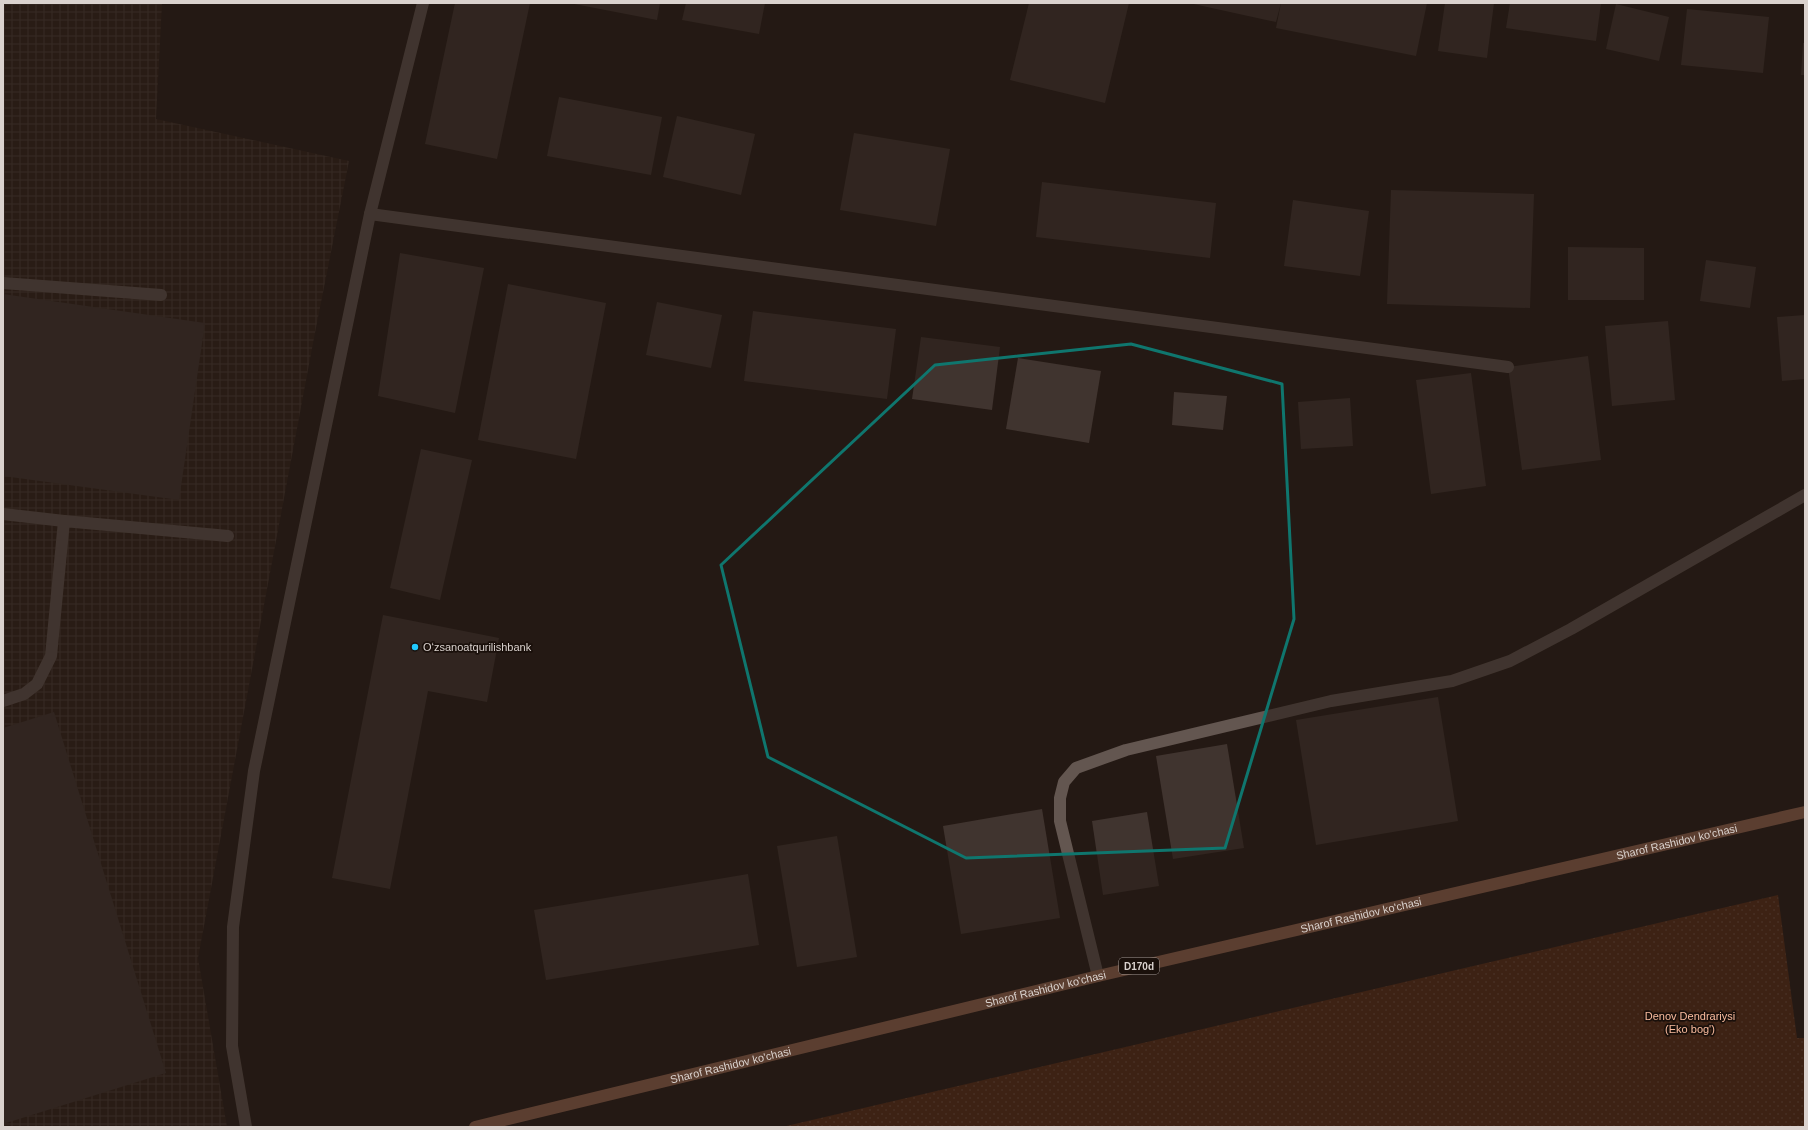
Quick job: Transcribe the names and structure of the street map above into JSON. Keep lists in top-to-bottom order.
{
  "streets": {
    "main road": ["Sharof Rashidov ko'chasi", "D170d"]
  },
  "parks": ["Denov Dendrariysi (Eko bog')"],
  "places": ["Oʻzsanoatqurilishbank"]
}
